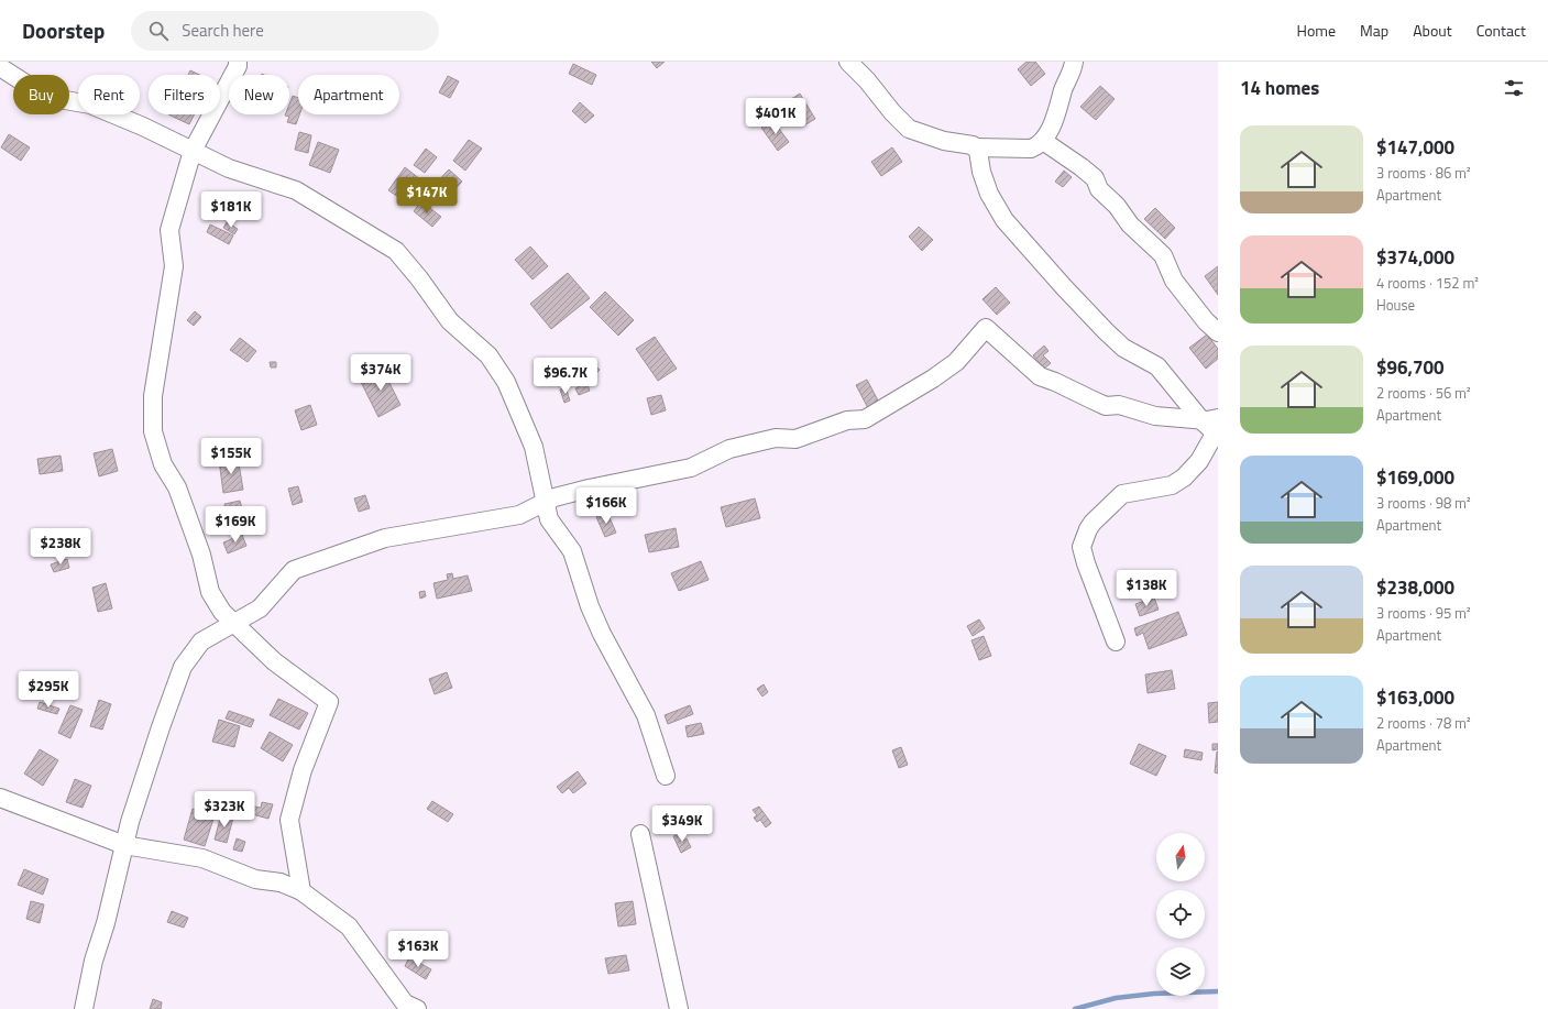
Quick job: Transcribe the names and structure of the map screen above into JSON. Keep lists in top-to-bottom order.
{
  "north": "top",
  "page": {
    "header": "Doorstep",
    "search": "Search here",
    "nav": [
      "Home",
      "Map",
      "About",
      "Contact"
    ],
    "heading": "14 homes",
    "chip": [
      "Buy",
      "Rent",
      "Filters",
      "New",
      "Apartment"
    ],
    "price": [
      "$401K",
      "$147K",
      "$181K",
      "$374K",
      "$96.7K",
      "$155K",
      "$166K",
      "$169K",
      "$238K",
      "$138K",
      "$295K",
      "$323K",
      "$349K",
      "$163K"
    ],
    "list": [
      {
        "name": "$147,000",
        "note": "3 rooms · 86 m² · Apartment"
      },
      {
        "name": "$374,000",
        "note": "4 rooms · 152 m² · House"
      },
      {
        "name": "$96,700",
        "note": "2 rooms · 56 m² · Apartment"
      },
      {
        "name": "$169,000",
        "note": "3 rooms · 98 m² · Apartment"
      },
      {
        "name": "$238,000",
        "note": "3 rooms · 95 m² · Apartment"
      },
      {
        "name": "$163,000",
        "note": "2 rooms · 78 m² · Apartment"
      }
    ]
  }
}
